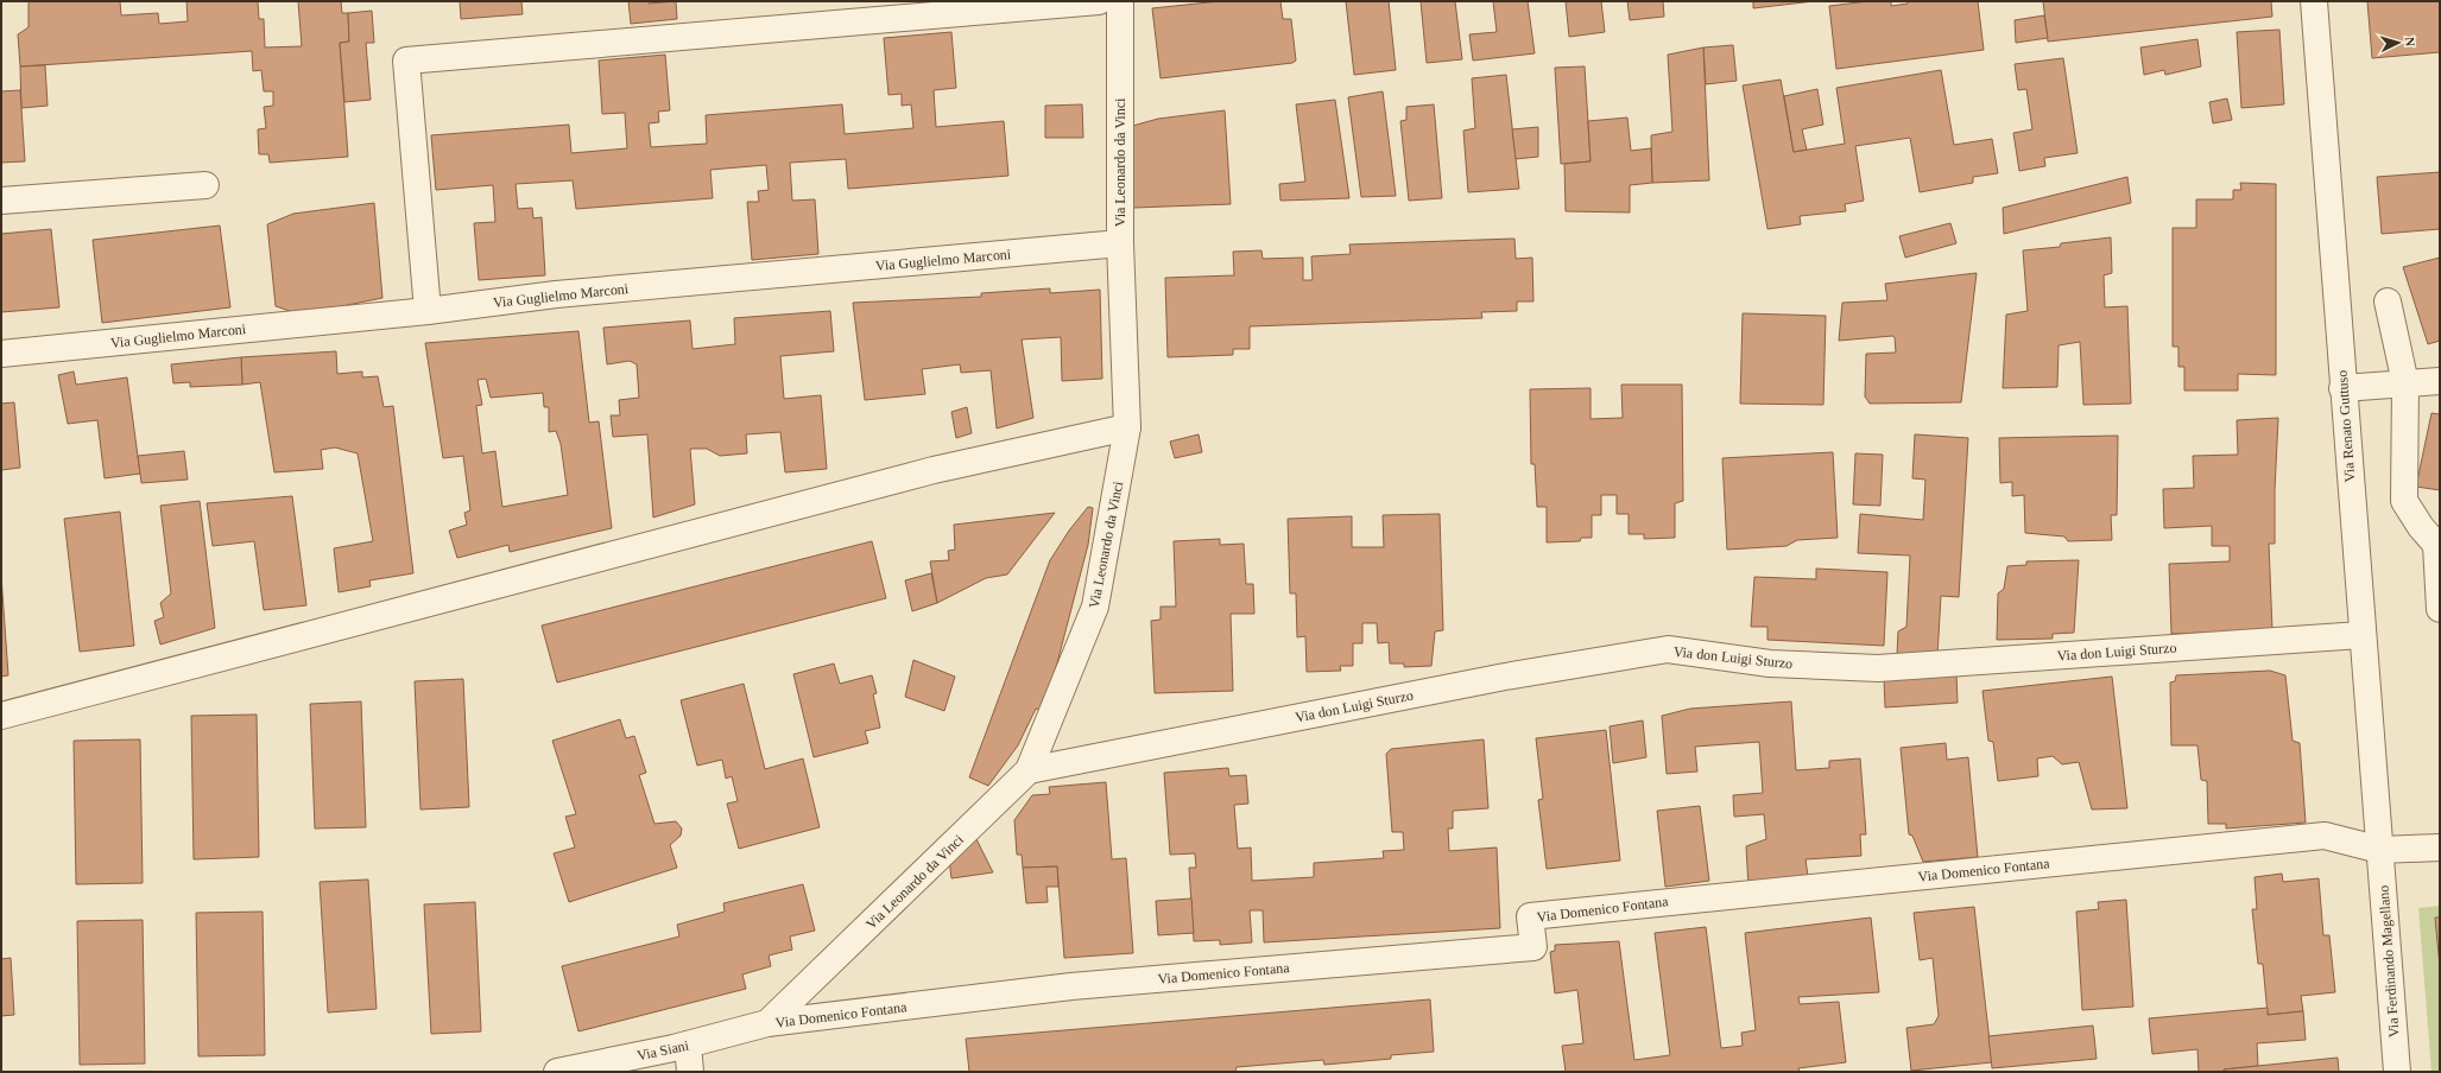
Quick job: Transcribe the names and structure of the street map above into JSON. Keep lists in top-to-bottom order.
{
  "streets": {
    "street": [
      "Via Leonardo da Vinci",
      "Via Guglielmo Marconi",
      "Via Renato Guttuso",
      "Via don Luigi Sturzo",
      "Via Domenico Fontana",
      "Via Ferdinando Magellano",
      "Via Siani"
    ]
  },
  "crossings": [
    ["Via Leonardo da Vinci", "Via Guglielmo Marconi"],
    ["Via Leonardo da Vinci", "Via don Luigi Sturzo"],
    ["Via Leonardo da Vinci", "Via Domenico Fontana"],
    ["Via Leonardo da Vinci", "Via Siani"],
    ["Via Renato Guttuso", "Via don Luigi Sturzo"],
    ["Via Renato Guttuso", "Via Domenico Fontana"],
    ["Via Renato Guttuso", "Via Ferdinando Magellano"],
    ["Via Domenico Fontana", "Via Ferdinando Magellano"],
    ["Via Domenico Fontana", "Via Siani"]
  ],
  "north": "right"
}
